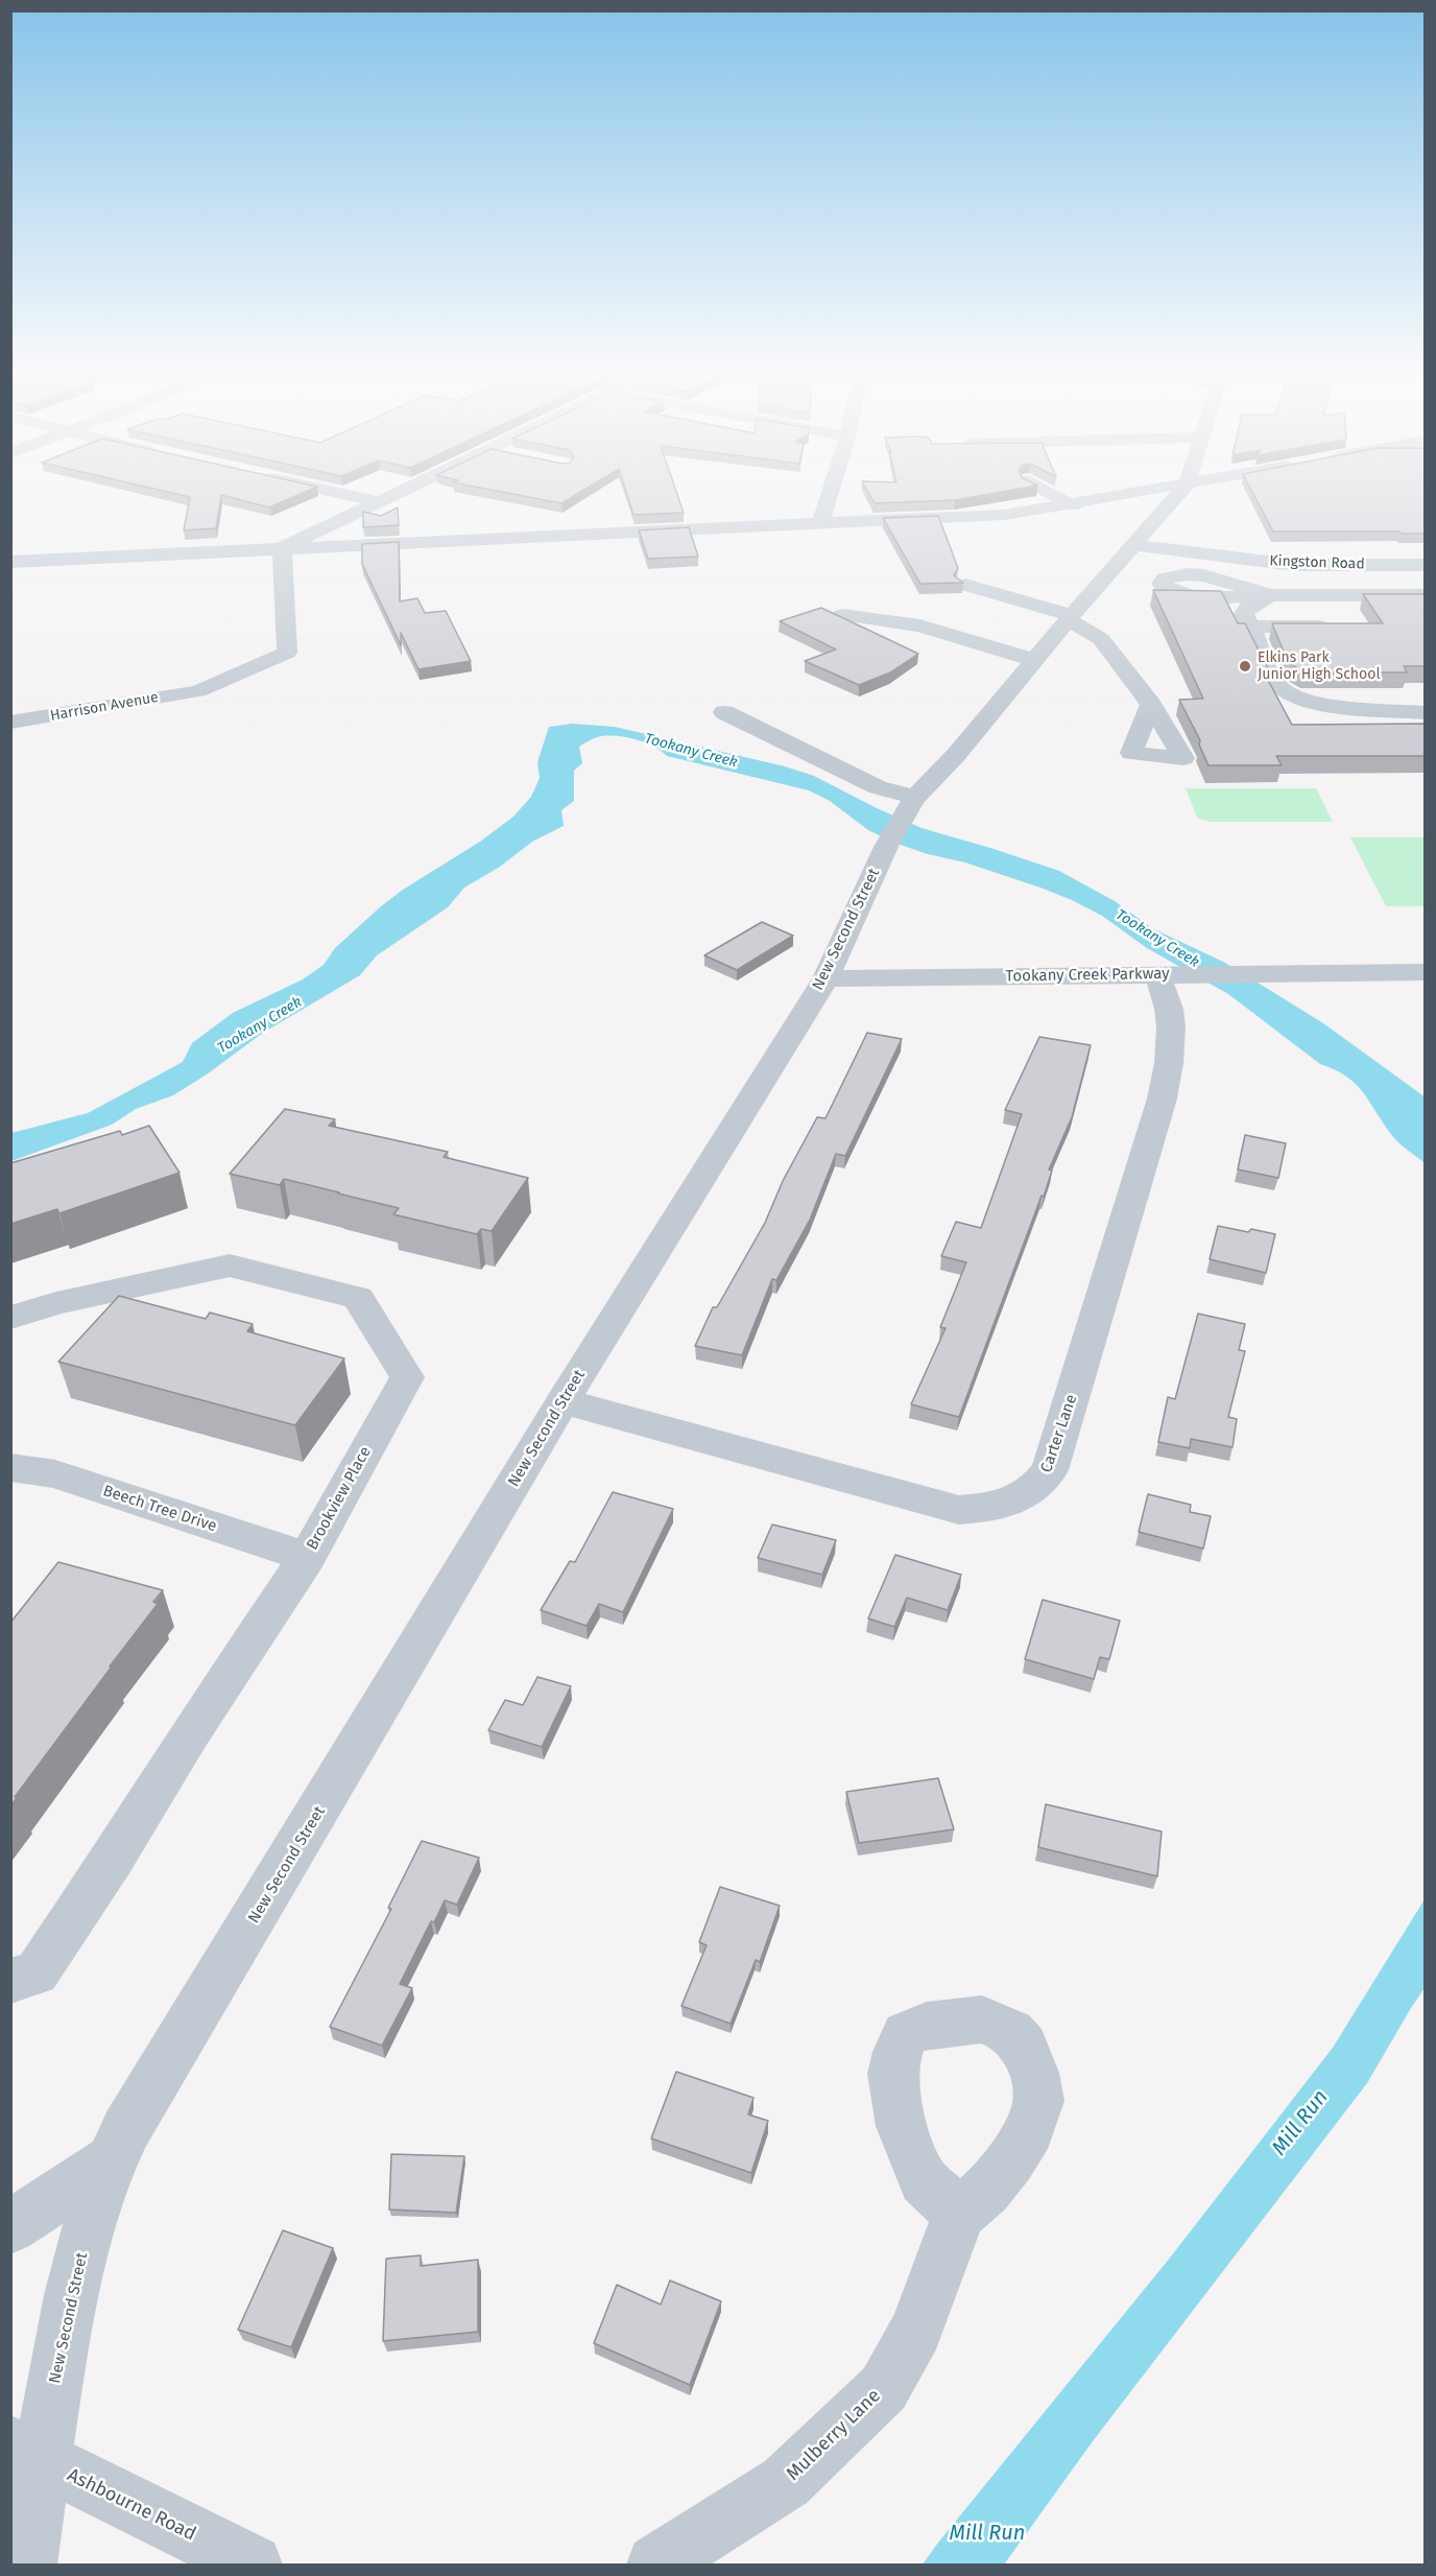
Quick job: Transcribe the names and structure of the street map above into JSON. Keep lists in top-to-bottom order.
{
  "streets": {
    "street": [
      "Kingston Road",
      "Harrison Avenue",
      "New Second Street",
      "Tookany Creek Parkway",
      "Carter Lane",
      "Brookview Place",
      "Beech Tree Drive",
      "Mulberry Lane",
      "Ashbourne Road"
    ]
  },
  "crossings": [
    ["Kingston Road", "New Second Street"],
    ["New Second Street", "Tookany Creek Parkway"],
    ["New Second Street", "Carter Lane"],
    ["New Second Street", "Ashbourne Road"],
    ["Tookany Creek Parkway", "Carter Lane"],
    ["Brookview Place", "Beech Tree Drive"]
  ],
  "water": ["Tookany Creek", "Mill Run"],
  "places": ["Elkins Park Junior High School"]
}
